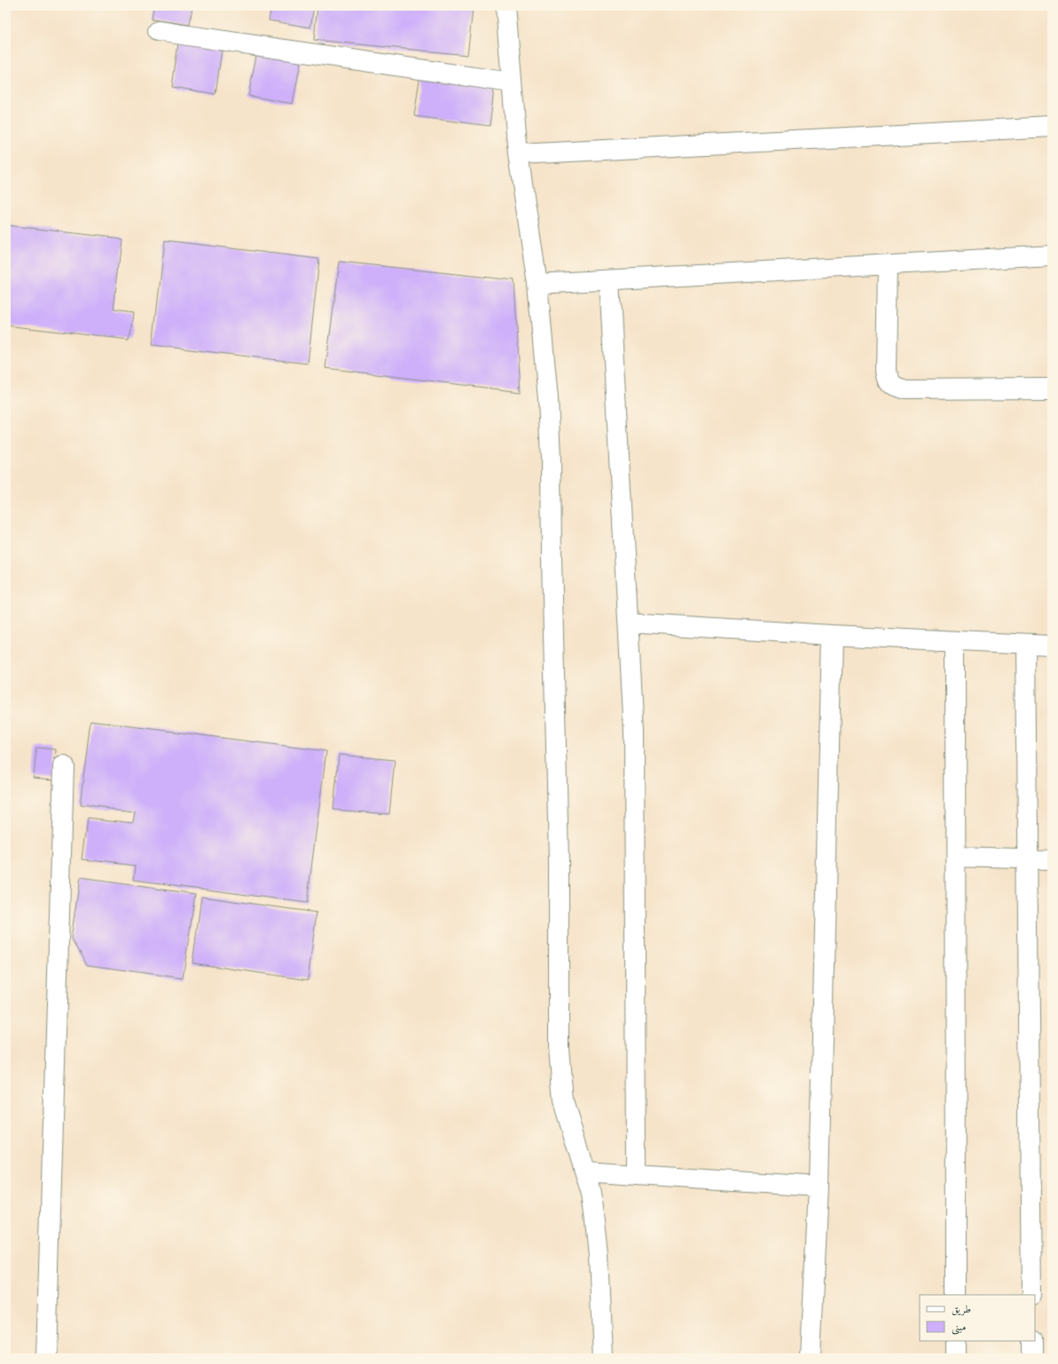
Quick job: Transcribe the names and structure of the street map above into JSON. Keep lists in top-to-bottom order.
{
  "legend": ["طريق", "مبنى"]
}
